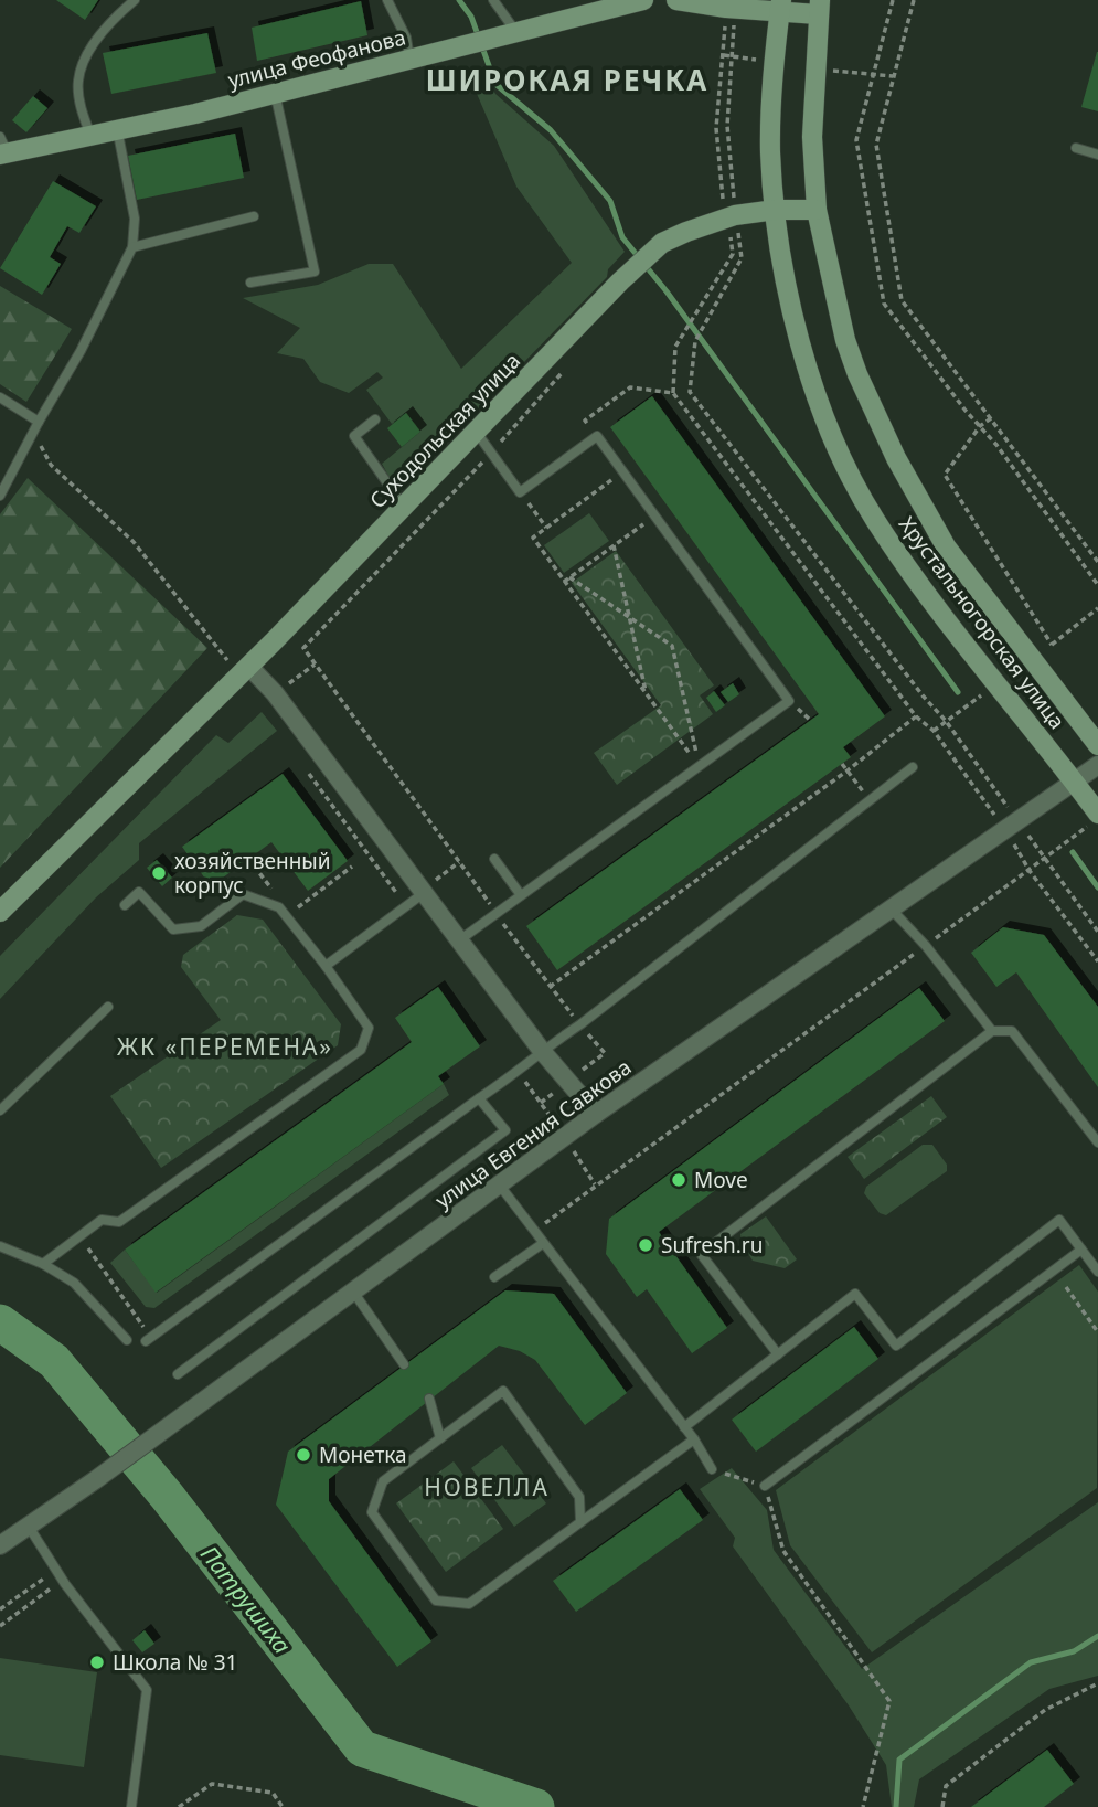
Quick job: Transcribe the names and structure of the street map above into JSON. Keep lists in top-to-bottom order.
{
  "streets": {
    "street": [
      "улица Феофанова",
      "Суходольская улица",
      "Хрустальногорская улица",
      "улица Евгения Савкова"
    ]
  },
  "crossings": [
    ["Суходольская улица", "Хрустальногорская улица"],
    ["Хрустальногорская улица", "улица Евгения Савкова"]
  ],
  "districts": ["ШИРОКАЯ РЕЧКА", "ЖК «ПЕРЕМЕНА»", "НОВЕЛЛА"],
  "water": ["Патрушиха"],
  "places": [
    "хозяйственный корпус",
    "Move",
    "Sufresh.ru",
    "Монетка",
    "Школа № 31"
  ]
}
